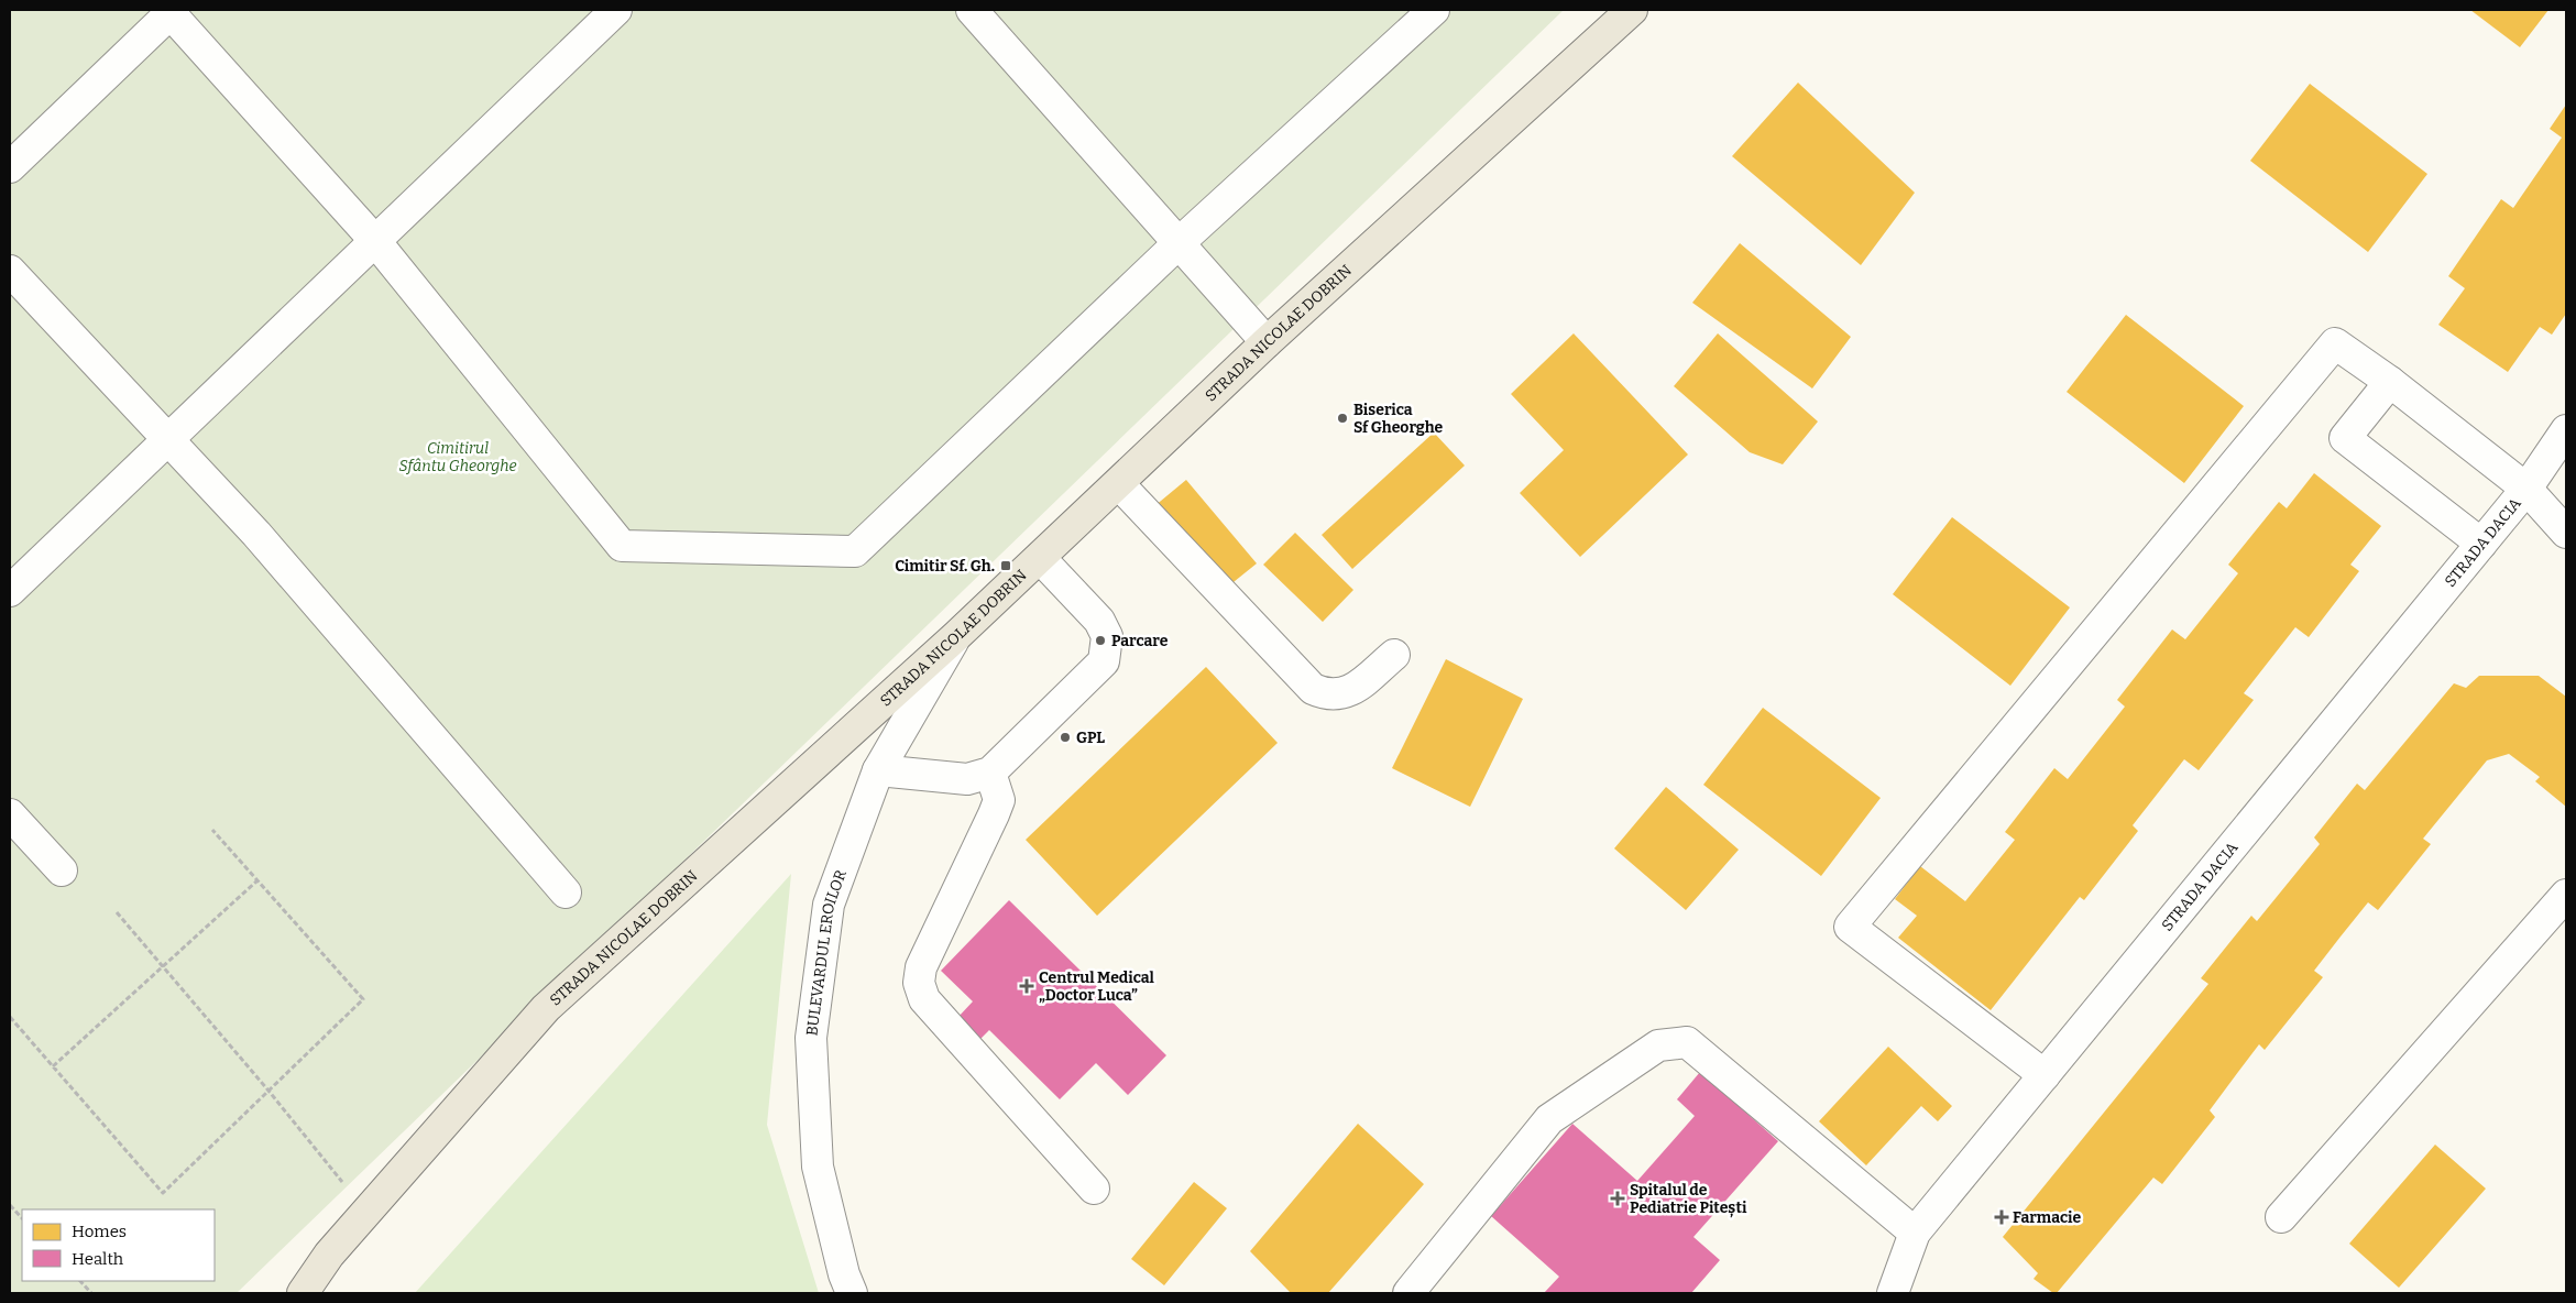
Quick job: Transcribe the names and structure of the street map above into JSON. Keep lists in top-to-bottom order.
{
  "streets": {
    "main road": ["STRADA NICOLAE DOBRIN"],
    "street": ["STRADA DACIA", "BULEVARDUL EROILOR"]
  },
  "crossings": [
    ["STRADA NICOLAE DOBRIN", "BULEVARDUL EROILOR"]
  ],
  "parks": ["Cimitirul Sfântu Gheorghe"],
  "places": {
    "other": ["Biserica Sf Gheorghe", "Parcare", "GPL"],
    "transit": ["Cimitir Sf. Gh."],
    "health": ["Centrul Medical „Doctor Luca”", "Spitalul de Pediatrie Pitești", "Farmacie"]
  },
  "legend": ["Homes", "Health"]
}
